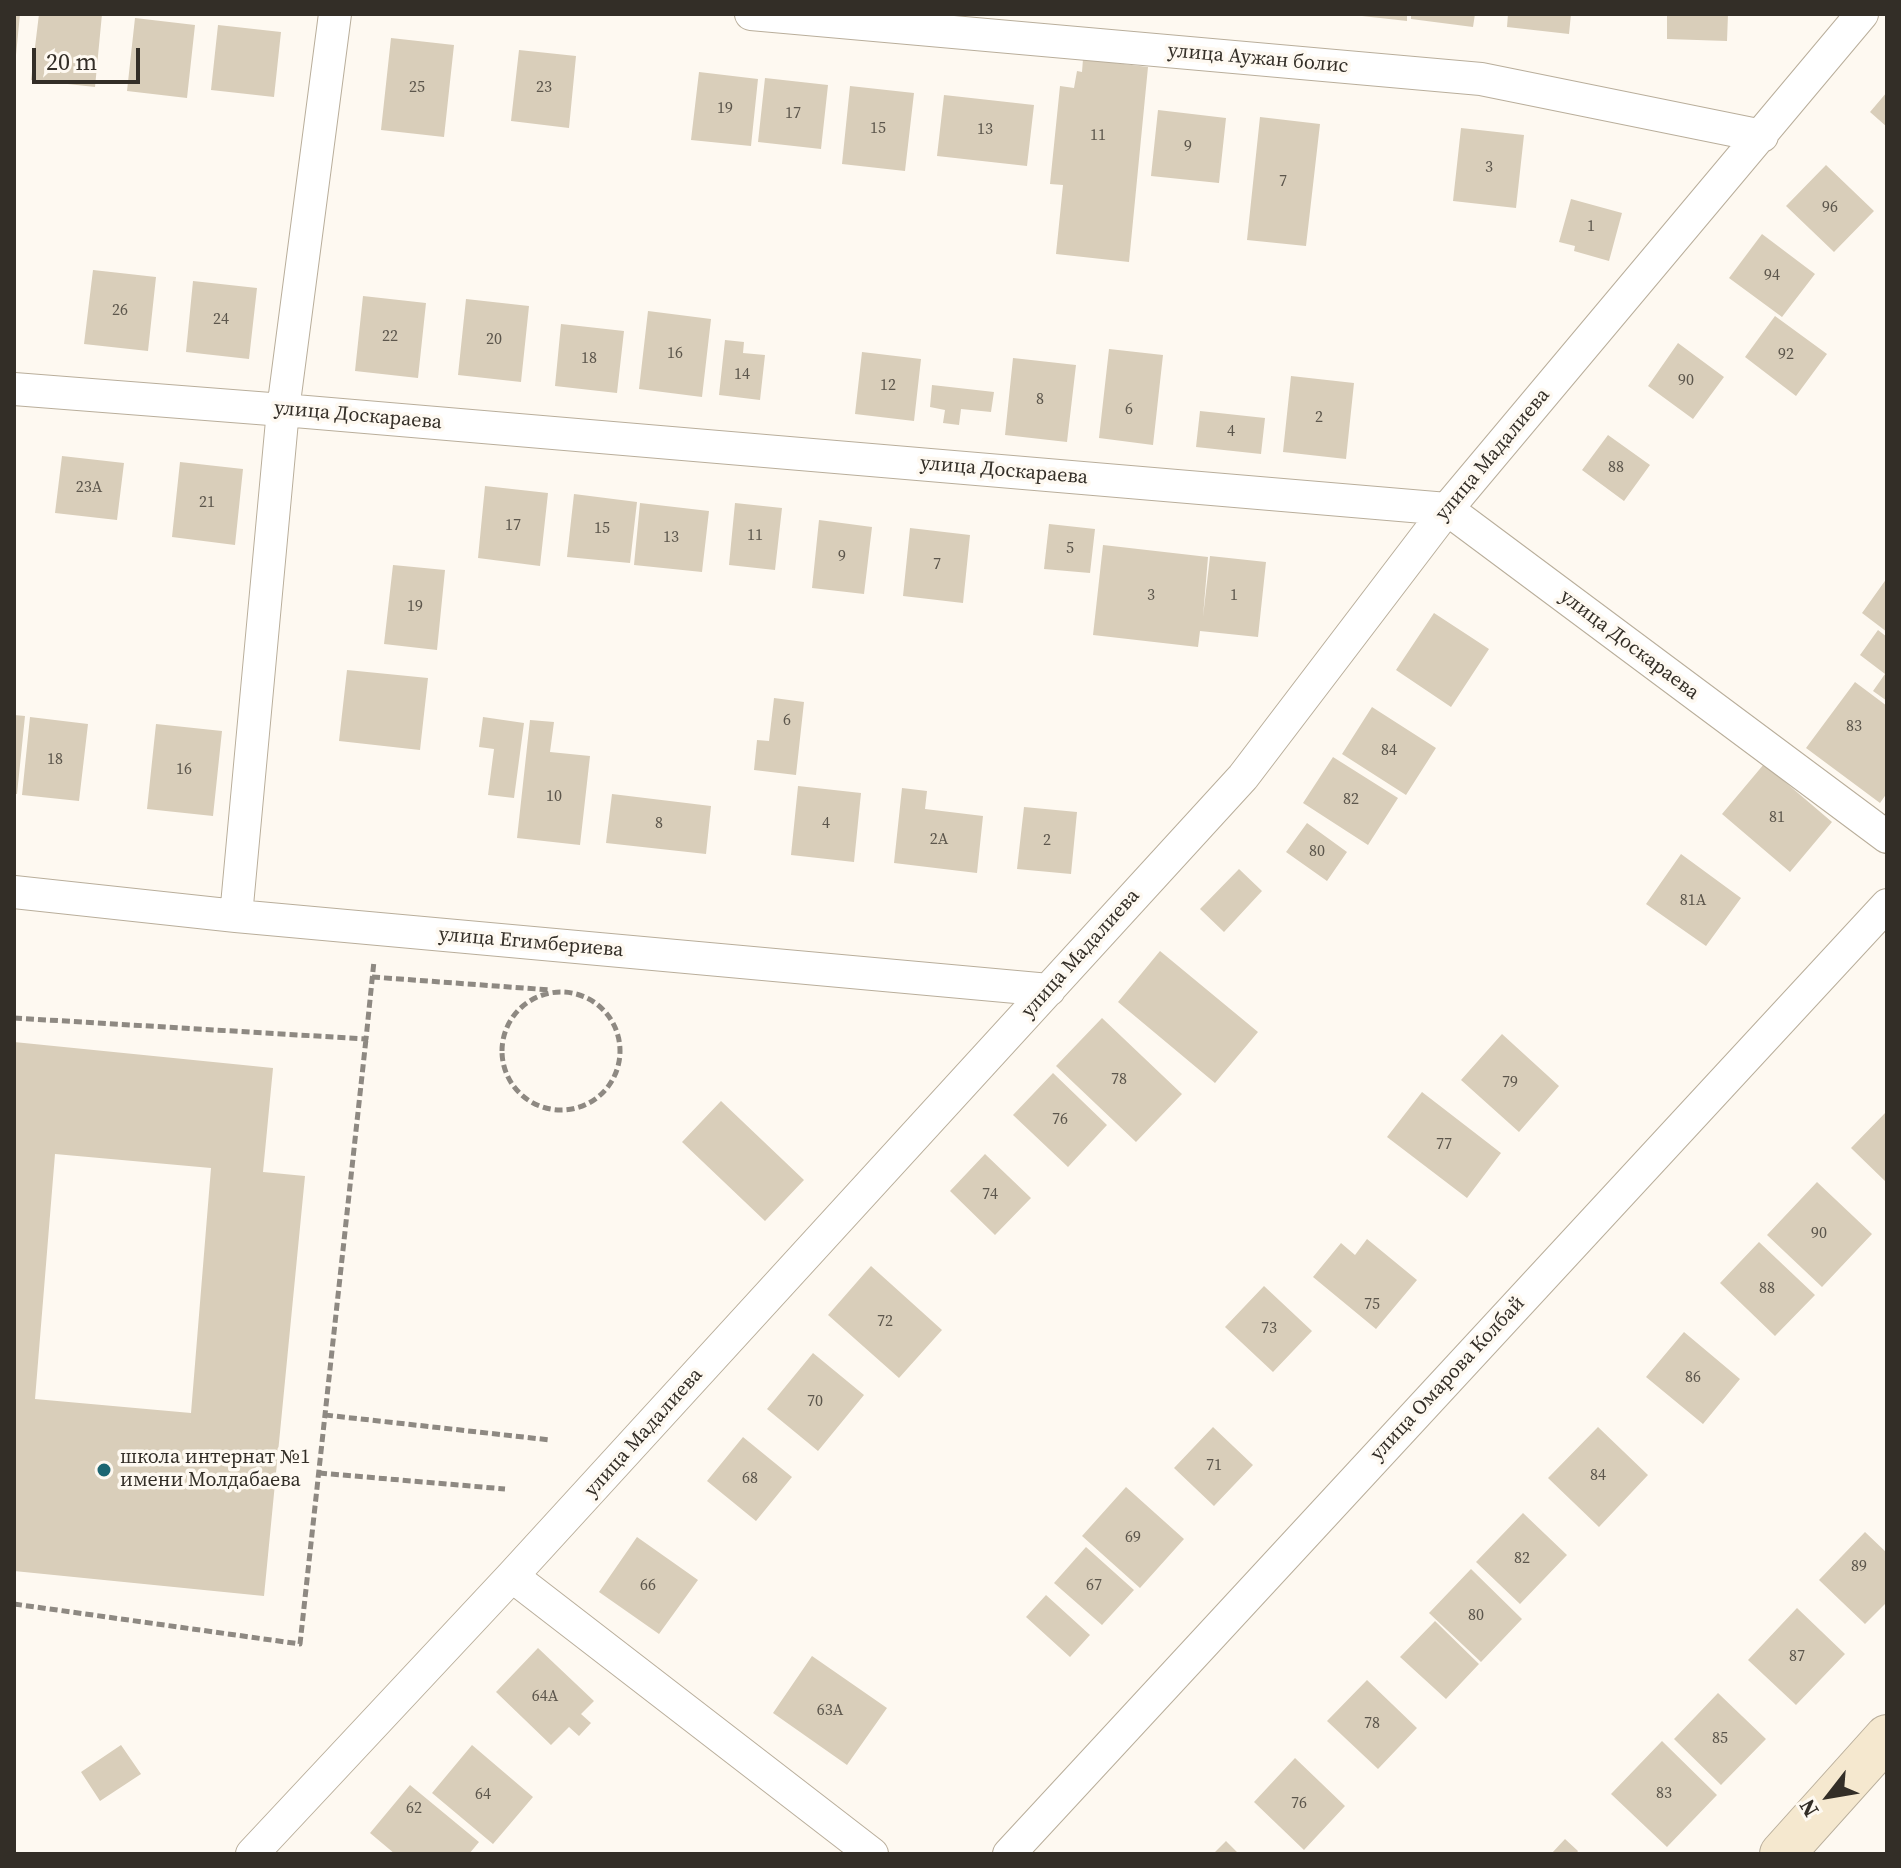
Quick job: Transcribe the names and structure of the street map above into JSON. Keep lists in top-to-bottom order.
{
  "streets": {
    "street": [
      "улица Аужан болис",
      "улица Доскараева",
      "улица Мадалиева",
      "улица Егимбериева",
      "улица Омарова Колбай"
    ]
  },
  "crossings": [
    ["улица Аужан болис", "улица Мадалиева"],
    ["улица Доскараева", "улица Мадалиева"],
    ["улица Мадалиева", "улица Егимбериева"]
  ],
  "places": ["школа интернат №1 имени Молдабаева"],
  "house_numbers": [
    "25",
    "23",
    "19",
    "17",
    "15",
    "13",
    "11",
    "9",
    "3",
    "7",
    "96",
    "1",
    "94",
    "26",
    "24",
    "22",
    "20",
    "16",
    "92",
    "18",
    "14",
    "90",
    "12",
    "8",
    "6",
    "2",
    "4",
    "88",
    "23А",
    "21",
    "17",
    "15",
    "11",
    "13",
    "5",
    "9",
    "7",
    "3",
    "1",
    "19",
    "6",
    "83",
    "84",
    "18",
    "16",
    "10",
    "82",
    "81",
    "8",
    "4",
    "2А",
    "2",
    "80",
    "81А",
    "78",
    "79",
    "76",
    "77",
    "74",
    "90",
    "88",
    "75",
    "72",
    "73",
    "86",
    "70",
    "71",
    "84",
    "68",
    "69",
    "82",
    "89",
    "66",
    "67",
    "80",
    "87",
    "64А",
    "63А",
    "78",
    "85",
    "83",
    "64",
    "76",
    "62"
  ],
  "scale_bar": "20 m",
  "north": "bottom left"
}
